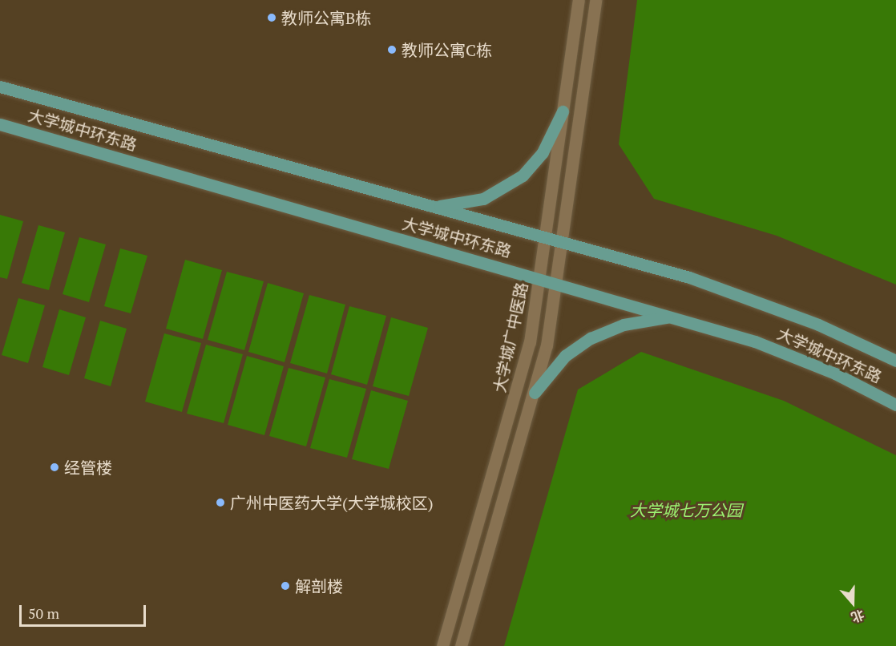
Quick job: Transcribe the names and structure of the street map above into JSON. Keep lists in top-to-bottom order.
{
  "streets": {
    "main road": ["大学城中环东路", "大学城广中医路"]
  },
  "crossings": [
    ["大学城中环东路", "大学城广中医路"]
  ],
  "parks": ["大学城七万公园"],
  "places": [
    "教师公寓B栋",
    "教师公寓C栋",
    "经管楼",
    "广州中医药大学(大学城校区)",
    "解剖楼"
  ],
  "scale_bar": "50 m",
  "north": "bottom"
}
